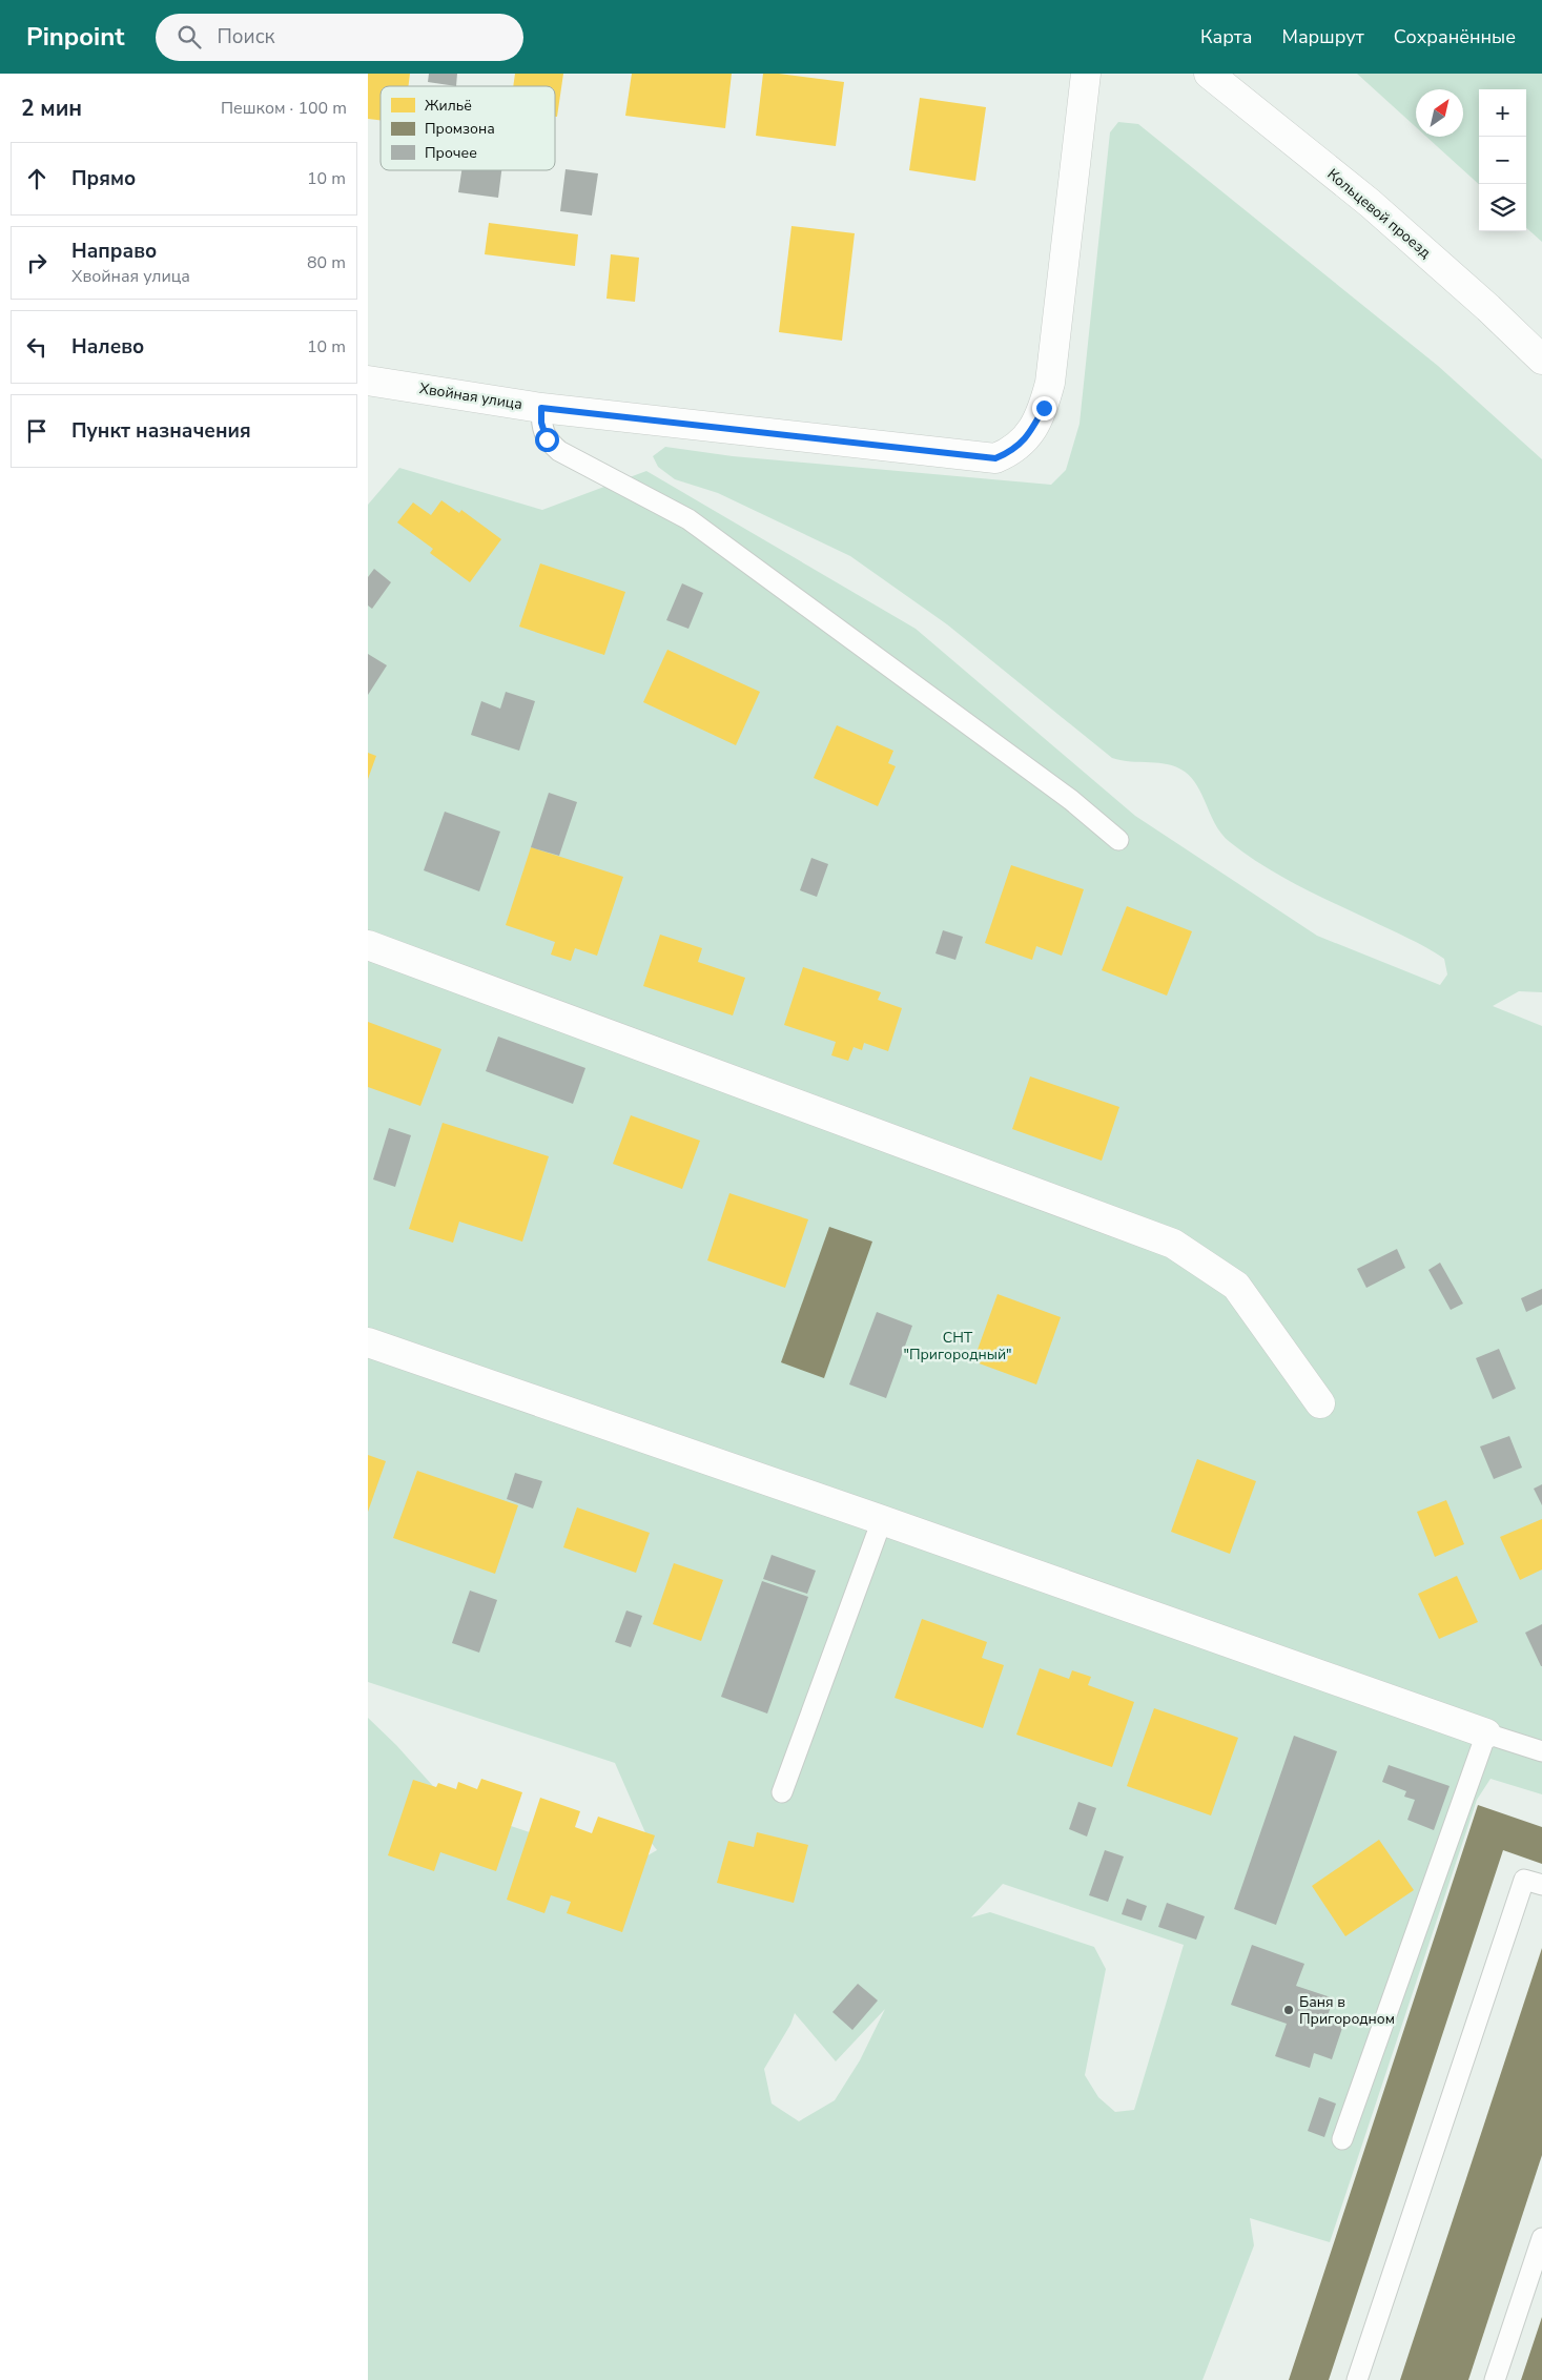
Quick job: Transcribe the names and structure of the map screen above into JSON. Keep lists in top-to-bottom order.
{
  "streets": {
    "street": ["Кольцевой проезд", "Хвойная улица"]
  },
  "parks": ["СНТ \"Пригородный\""],
  "places": ["Баня в Пригородном"],
  "legend": ["Жильё", "Промзона", "Прочее"],
  "north": "top right",
  "page": {
    "header": "Pinpoint",
    "search": "Поиск",
    "nav": ["Карта", "Маршрут", "Сохранённые"],
    "heading": ["2 мин", "Пешком · 100 m"],
    "map_buttons": ["+", "−"],
    "list": [
      ["Прямо", "10 m"],
      ["Направо", "Хвойная улица", "80 m"],
      ["Налево", "10 m"],
      "Пункт назначения"
    ]
  }
}
